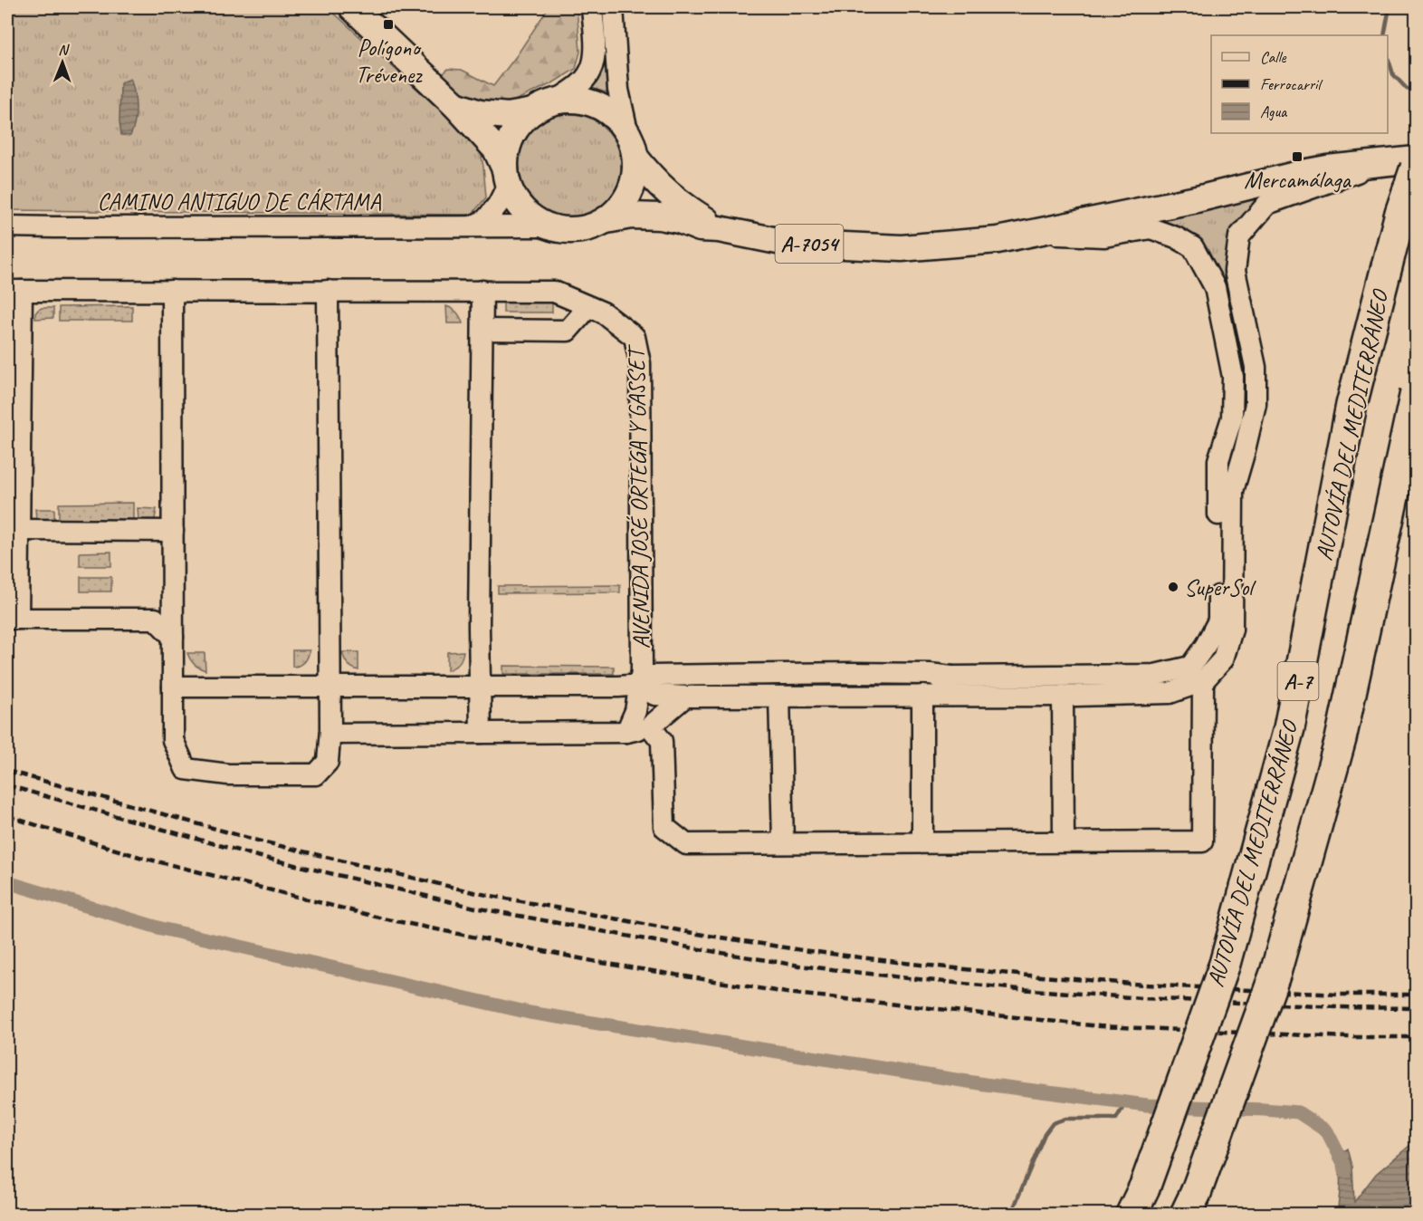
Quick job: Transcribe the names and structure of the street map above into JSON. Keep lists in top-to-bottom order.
{
  "streets": {
    "highway": ["AUTOVÍA DEL MEDITERRÁNEO", "A-7"],
    "main road": ["A-7054", "AVENIDA JOSÉ ORTEGA Y GASSET"],
    "street": ["CAMINO ANTIGUO DE CÁRTAMA"]
  },
  "crossings": [
    ["CAMINO ANTIGUO DE CÁRTAMA", "A-7054"],
    ["CAMINO ANTIGUO DE CÁRTAMA", "AVENIDA JOSÉ ORTEGA Y GASSET"],
    ["A-7054", "AVENIDA JOSÉ ORTEGA Y GASSET"]
  ],
  "places": {
    "transit": ["Polígono Trévenez", "Mercamálaga"],
    "other": ["SuperSol"]
  },
  "legend": ["Calle", "Ferrocarril", "Agua"],
  "north": "top"
}
